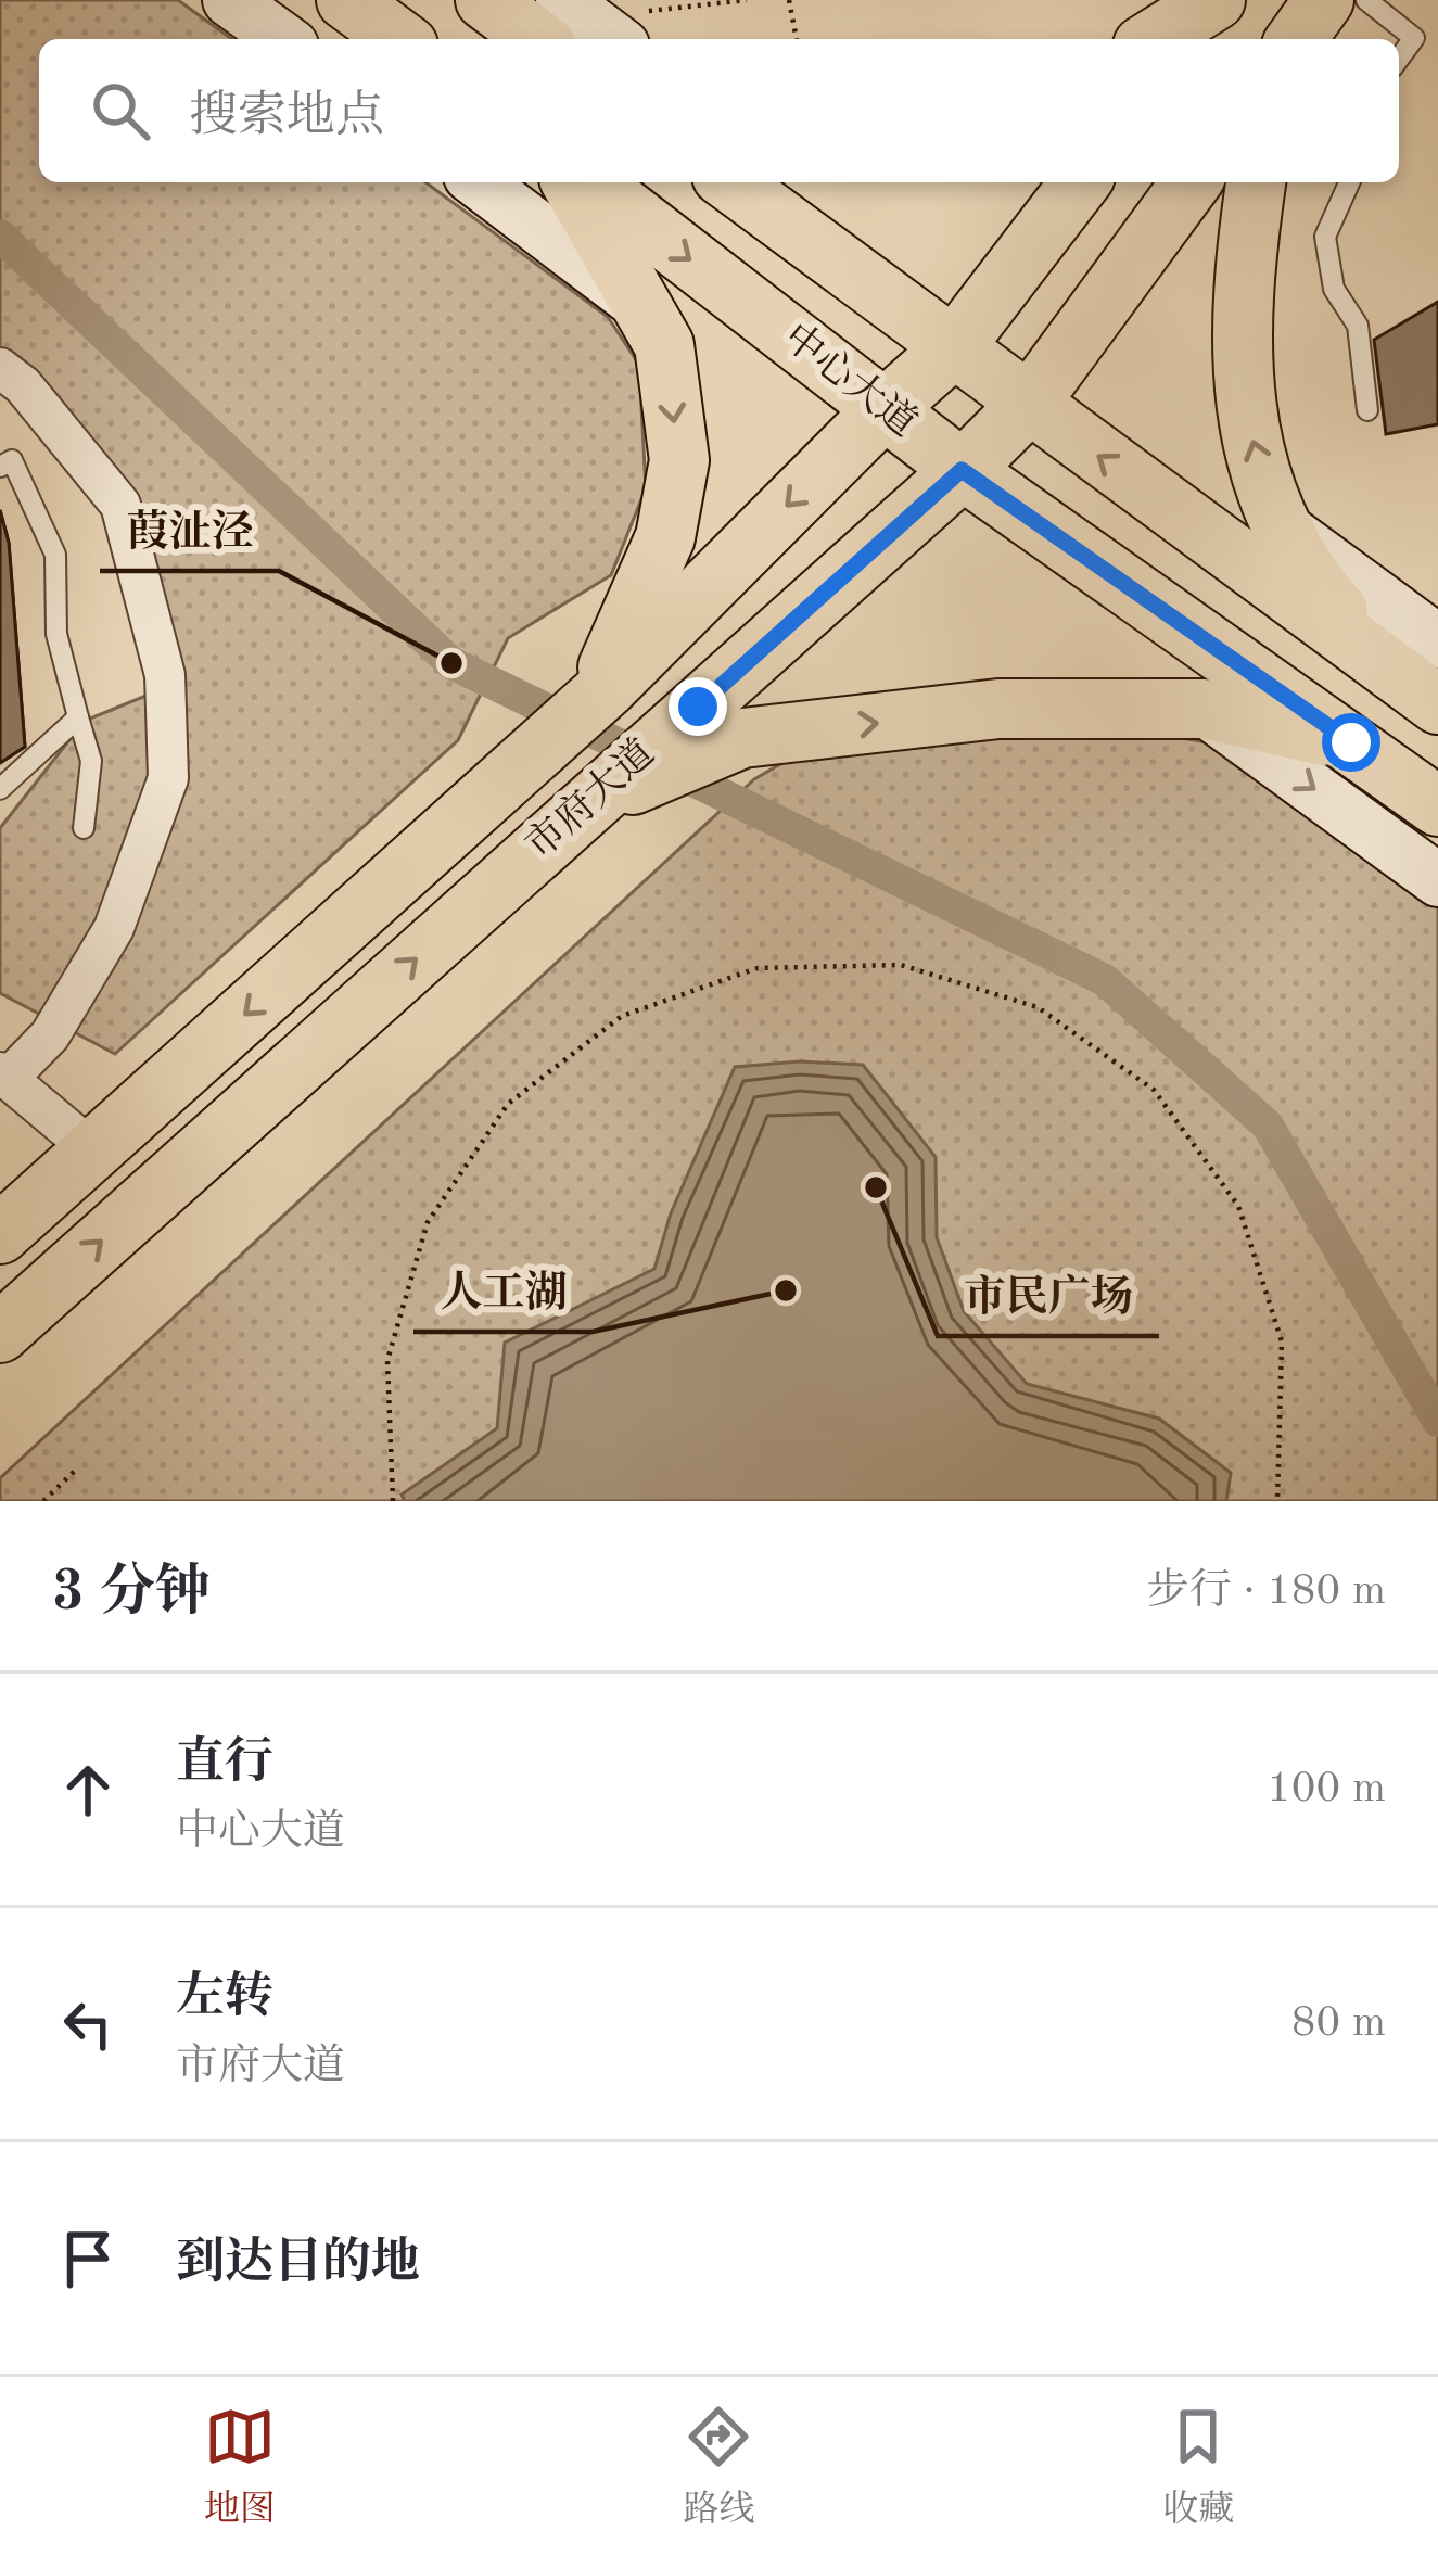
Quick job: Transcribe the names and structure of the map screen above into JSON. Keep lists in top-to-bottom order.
{
  "streets": {
    "main road": ["中心大道", "市府大道"]
  },
  "crossings": [
    ["中心大道", "市府大道"]
  ],
  "places": ["葭沚泾", "市民广场", "人工湖"],
  "page": {
    "search": "搜索地点",
    "heading": ["3 分钟", "步行 · 180 m"],
    "list": [
      ["直行", "中心大道", "100 m"],
      ["左转", "市府大道", "80 m"],
      "到达目的地"
    ],
    "nav": ["地图", "路线", "收藏"]
  }
}
